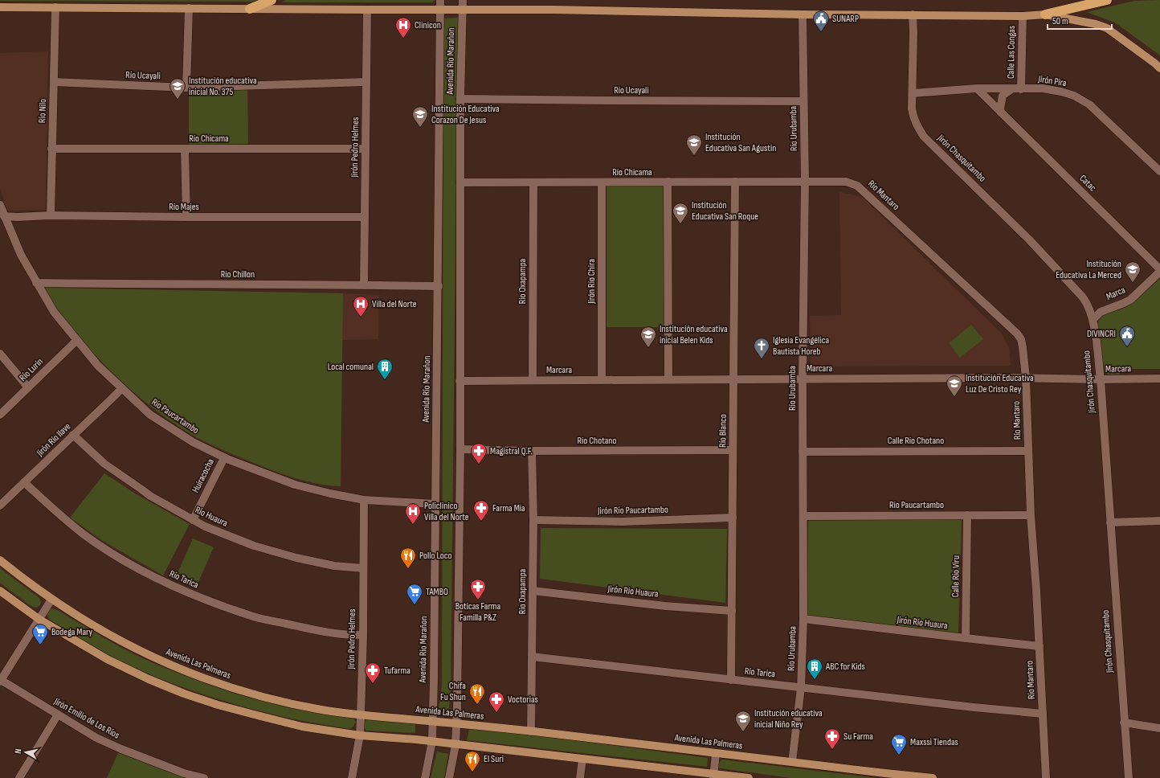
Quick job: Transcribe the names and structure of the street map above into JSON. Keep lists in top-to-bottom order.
{
  "streets": {
    "main road": ["Avenida Las Palmeras"],
    "street": [
      "Calle Las Congas",
      "Avenida Río Marañon",
      "Río Ucayali",
      "Jirón Pira",
      "Río Nilo",
      "Río Urubamba",
      "Río Chicama",
      "Jirón Pedro Helmes",
      "Jirón Chasquitambo",
      "Catac",
      "Río Mantaro",
      "Río Majes",
      "Río Chillon",
      "Río Oxapampa",
      "Jirón Río Chira",
      "Marca",
      "Marcara",
      "Río Lurin",
      "Río Paucartambo",
      "Río Blanco",
      "Jirón Río Ilave",
      "Río Chotano",
      "Calle Río Chotano",
      "Huiracocha",
      "Jirón Río Paucartambo",
      "Río Huaura",
      "Calle Río Viru",
      "Río Tarica",
      "Jirón Río Huaura",
      "Jirón Emilio de Los Ríos"
    ]
  },
  "crossings": [
    ["Calle Las Congas", "Jirón Pira"],
    ["Avenida Río Marañon", "Río Ucayali"],
    ["Avenida Río Marañon", "Río Chicama"],
    ["Avenida Río Marañon", "Río Chillon"],
    ["Avenida Río Marañon", "Marcara"],
    ["Avenida Río Marañon", "Río Paucartambo"],
    ["Avenida Río Marañon", "Río Chotano"],
    ["Avenida Río Marañon", "Avenida Las Palmeras"],
    ["Río Ucayali", "Río Nilo"],
    ["Río Ucayali", "Río Urubamba"],
    ["Río Ucayali", "Jirón Pedro Helmes"],
    ["Jirón Pira", "Jirón Chasquitambo"],
    ["Jirón Pira", "Catac"],
    ["Río Nilo", "Río Chicama"],
    ["Río Nilo", "Río Majes"],
    ["Río Urubamba", "Río Chicama"],
    ["Río Urubamba", "Río Mantaro"],
    ["Río Urubamba", "Marcara"],
    ["Río Urubamba", "Río Paucartambo"],
    ["Río Urubamba", "Calle Río Chotano"],
    ["Río Urubamba", "Río Tarica"],
    ["Río Urubamba", "Jirón Río Huaura"],
    ["Río Urubamba", "Avenida Las Palmeras"],
    ["Río Chicama", "Jirón Pedro Helmes"],
    ["Río Chicama", "Río Mantaro"],
    ["Río Chicama", "Río Oxapampa"],
    ["Río Chicama", "Jirón Río Chira"],
    ["Río Chicama", "Río Blanco"],
    ["Jirón Pedro Helmes", "Río Majes"],
    ["Jirón Pedro Helmes", "Río Chillon"],
    ["Jirón Pedro Helmes", "Río Paucartambo"],
    ["Jirón Pedro Helmes", "Río Huaura"],
    ["Jirón Pedro Helmes", "Río Tarica"],
    ["Jirón Pedro Helmes", "Avenida Las Palmeras"],
    ["Jirón Chasquitambo", "Marca"],
    ["Jirón Chasquitambo", "Marcara"],
    ["Río Mantaro", "Marcara"],
    ["Río Mantaro", "Río Paucartambo"],
    ["Río Mantaro", "Calle Río Chotano"],
    ["Río Mantaro", "Río Tarica"],
    ["Río Mantaro", "Jirón Río Huaura"],
    ["Río Majes", "Río Paucartambo"],
    ["Río Chillon", "Río Paucartambo"],
    ["Río Oxapampa", "Marcara"],
    ["Río Oxapampa", "Río Chotano"],
    ["Río Oxapampa", "Jirón Río Paucartambo"],
    ["Río Oxapampa", "Río Tarica"],
    ["Río Oxapampa", "Jirón Río Huaura"],
    ["Río Oxapampa", "Avenida Las Palmeras"],
    ["Jirón Río Chira", "Marcara"],
    ["Marcara", "Río Blanco"],
    ["Río Lurin", "Río Paucartambo"],
    ["Río Paucartambo", "Jirón Río Ilave"],
    ["Río Paucartambo", "Huiracocha"],
    ["Río Paucartambo", "Calle Río Viru"],
    ["Río Blanco", "Río Chotano"],
    ["Río Blanco", "Jirón Río Paucartambo"],
    ["Río Blanco", "Río Tarica"],
    ["Río Blanco", "Jirón Río Huaura"],
    ["Jirón Río Ilave", "Río Huaura"],
    ["Jirón Río Ilave", "Río Tarica"],
    ["Huiracocha", "Río Huaura"],
    ["Calle Río Viru", "Jirón Río Huaura"]
  ],
  "places": {
    "public building": ["SUNARP", "DIVINCRI"],
    "hospital": ["Clinicon", "Villa del Norte", "Policlinico Villa del Norte"],
    "school or university": [
      "Institución educativa inicial No. 375",
      "Institución Educativa Corazon De Jesus",
      "Institución Educativa San Agustin",
      "Institución Educativa San Roque",
      "Institución Educativa La Merced",
      "Institución educativa inicial Belen Kids",
      "Institución Educativa Luz De Cristo Rey",
      "Institución educativa inicial Niño Rey"
    ],
    "church": ["Iglesia Evangélica Bautista Horeb"],
    "building": ["Local comunal", "ABC for Kids"],
    "pharmacy": [
      "Magistral Q.F.",
      "Farma Mía",
      "Boticas Farma Familla P&Z",
      "Tufarma",
      "Voctorias",
      "Su Farma"
    ],
    "restaurant": ["Pollo Loco", "Chifa Fu Shun", "El Suri"],
    "supermarket": ["TAMBO", "Bodega Mary", "Maxssi Tiendas"]
  },
  "scale_bar": "50 m",
  "north": "left"
}
